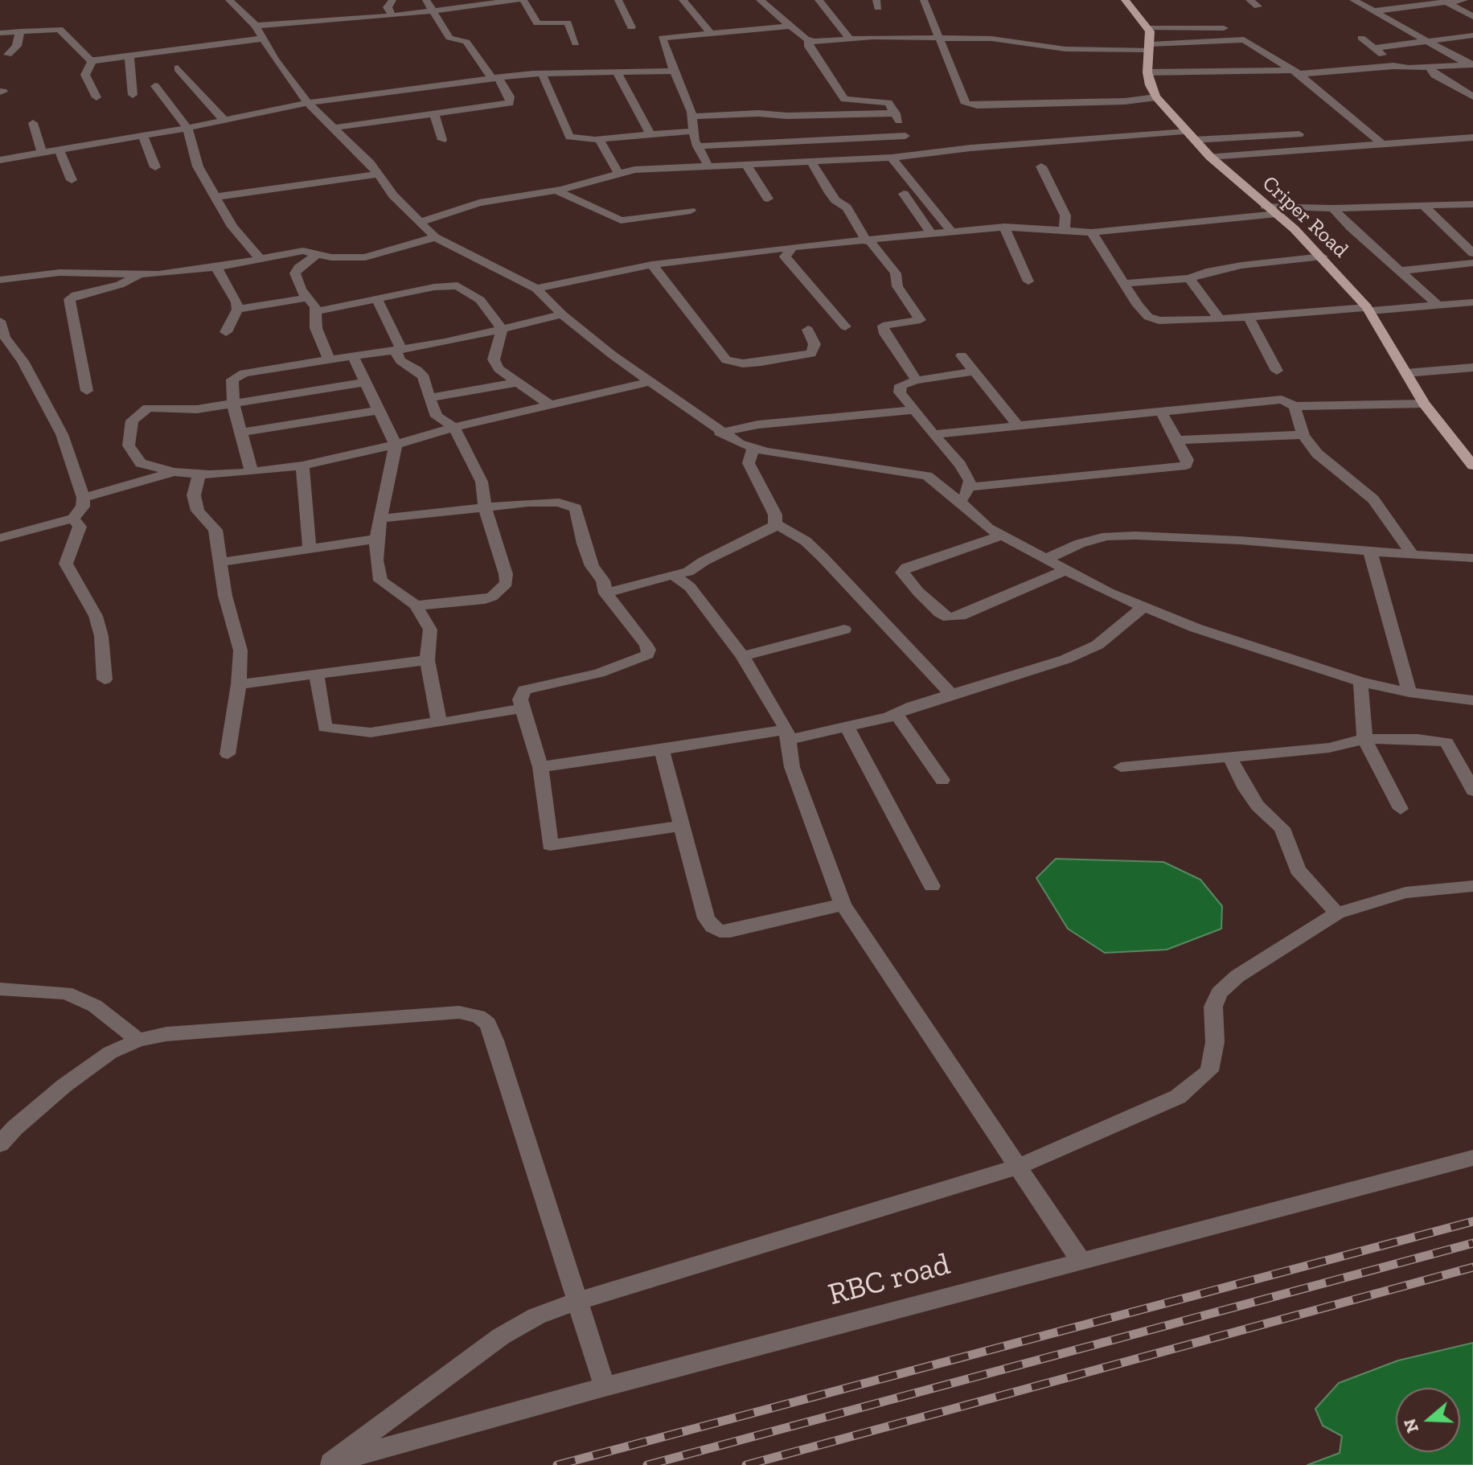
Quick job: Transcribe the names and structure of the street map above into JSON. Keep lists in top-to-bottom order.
{
  "streets": {
    "main road": ["Criper Road"],
    "street": ["RBC road"]
  },
  "north": "left"
}
